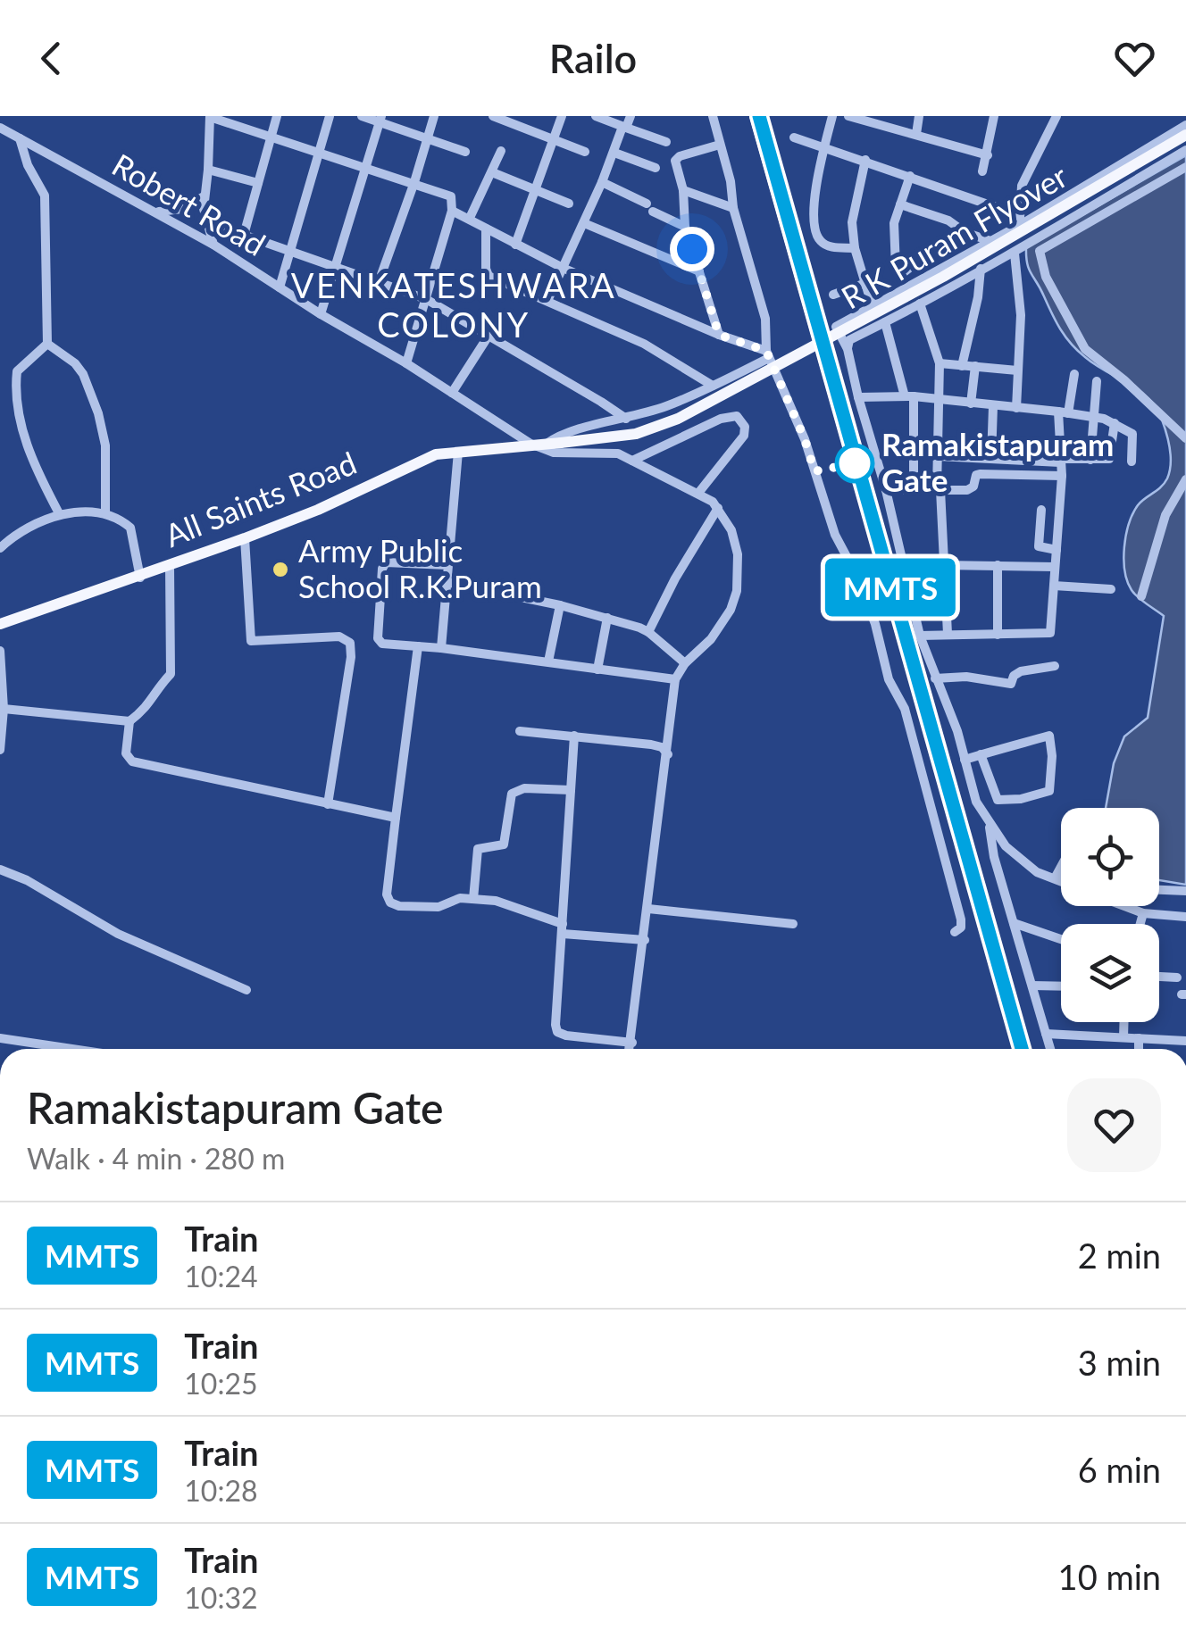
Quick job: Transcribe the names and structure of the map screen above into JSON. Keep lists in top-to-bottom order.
{
  "streets": {
    "main road": ["R K Puram Flyover", "All Saints Road"],
    "street": ["Robert Road"]
  },
  "crossings": [
    ["Robert Road", "All Saints Road"],
    ["R K Puram Flyover", "All Saints Road"]
  ],
  "districts": ["VENKATESHWARA COLONY"],
  "places": ["Ramakistapuram Gate", "Army Public School R.K.Puram"],
  "page": {
    "header": "Railo",
    "on_map": "MMTS",
    "heading": ["Ramakistapuram Gate", "Walk · 4 min · 280 m"],
    "list": [
      {
        "mark": "MMTS",
        "name": "Train",
        "note": "10:24",
        "value": "2 min"
      },
      {
        "mark": "MMTS",
        "name": "Train",
        "note": "10:25",
        "value": "3 min"
      },
      {
        "mark": "MMTS",
        "name": "Train",
        "note": "10:28",
        "value": "6 min"
      },
      {
        "mark": "MMTS",
        "name": "Train",
        "note": "10:32",
        "value": "10 min"
      }
    ]
  }
}
